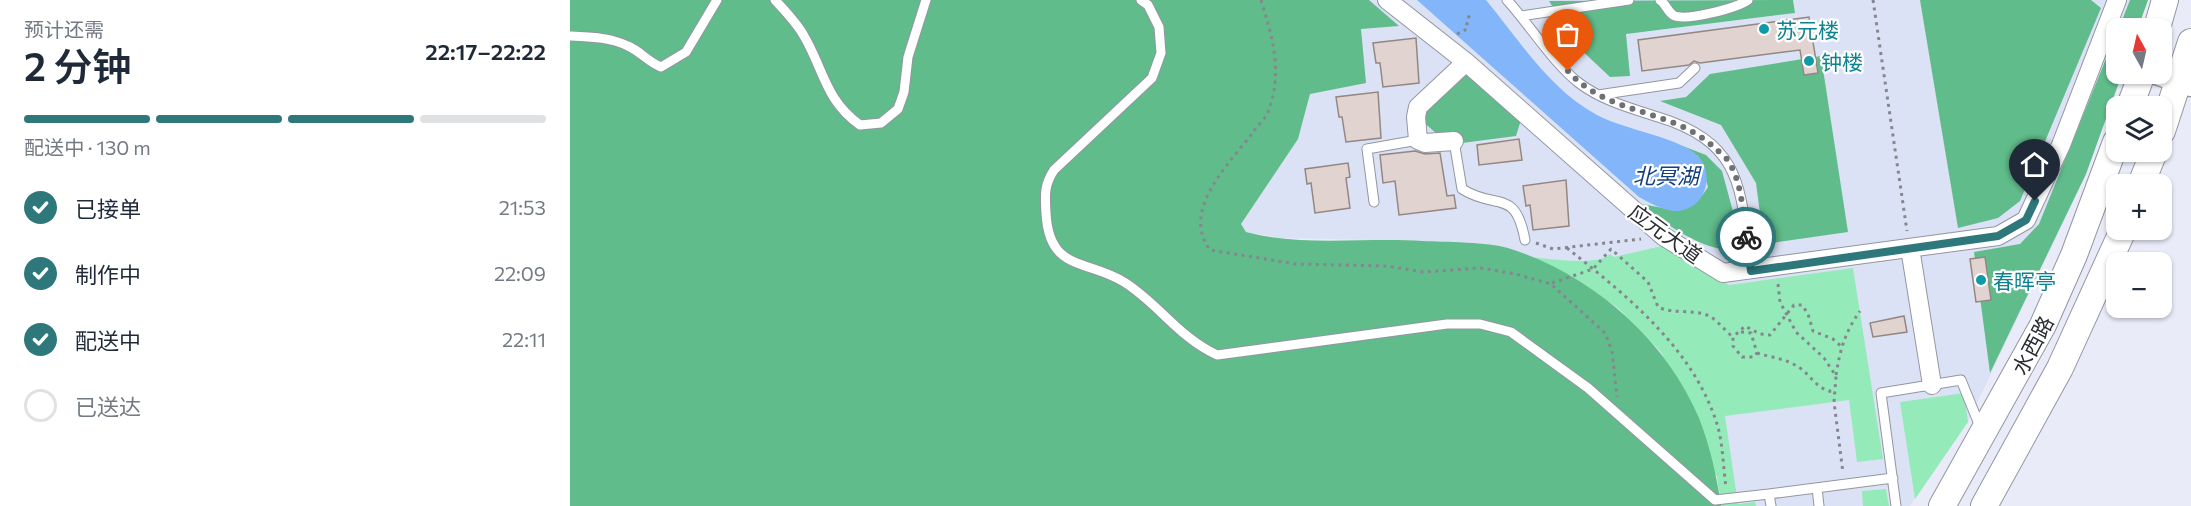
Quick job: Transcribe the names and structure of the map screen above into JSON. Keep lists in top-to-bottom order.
{
  "streets": {
    "main road": ["水西路"],
    "street": ["应元大道"]
  },
  "water": ["北冥湖"],
  "places": ["苏元楼", "钟楼", "春晖亭"],
  "north": "top",
  "page": {
    "heading": ["2 分钟", "预计还需", "22:17–22:22"],
    "map_buttons": ["+", "−"],
    "bar": "配送中 · 130 m",
    "list": [
      ["已接单", "21:53"],
      ["制作中", "22:09"],
      ["配送中", "22:11"],
      "已送达"
    ]
  }
}
